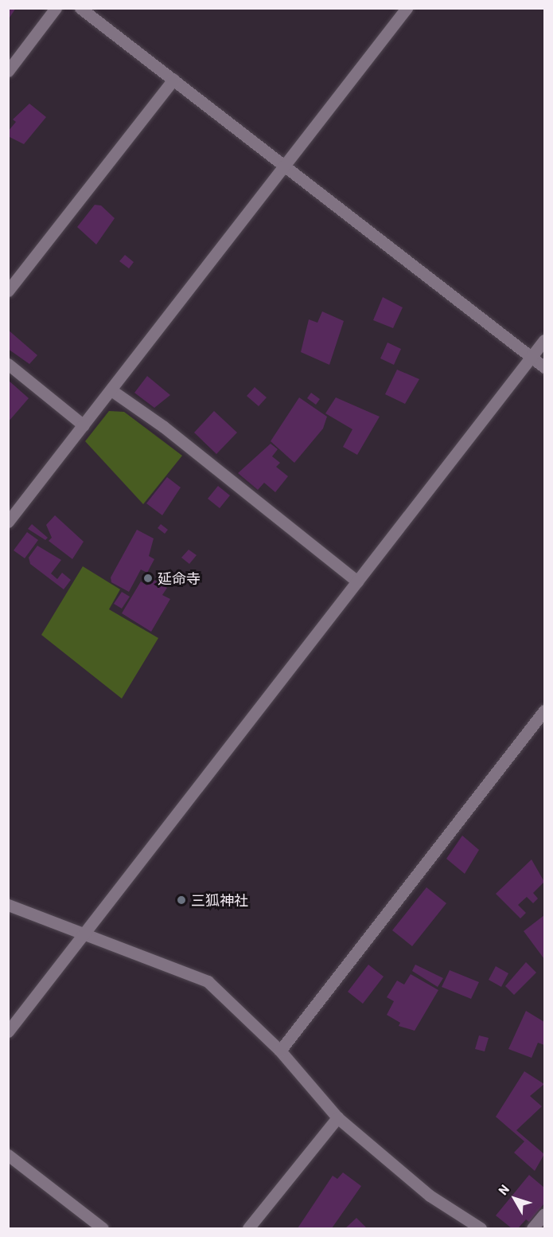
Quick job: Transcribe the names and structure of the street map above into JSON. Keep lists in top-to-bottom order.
{
  "places": ["延命寺", "三狐神社"],
  "north": "top left"
}
